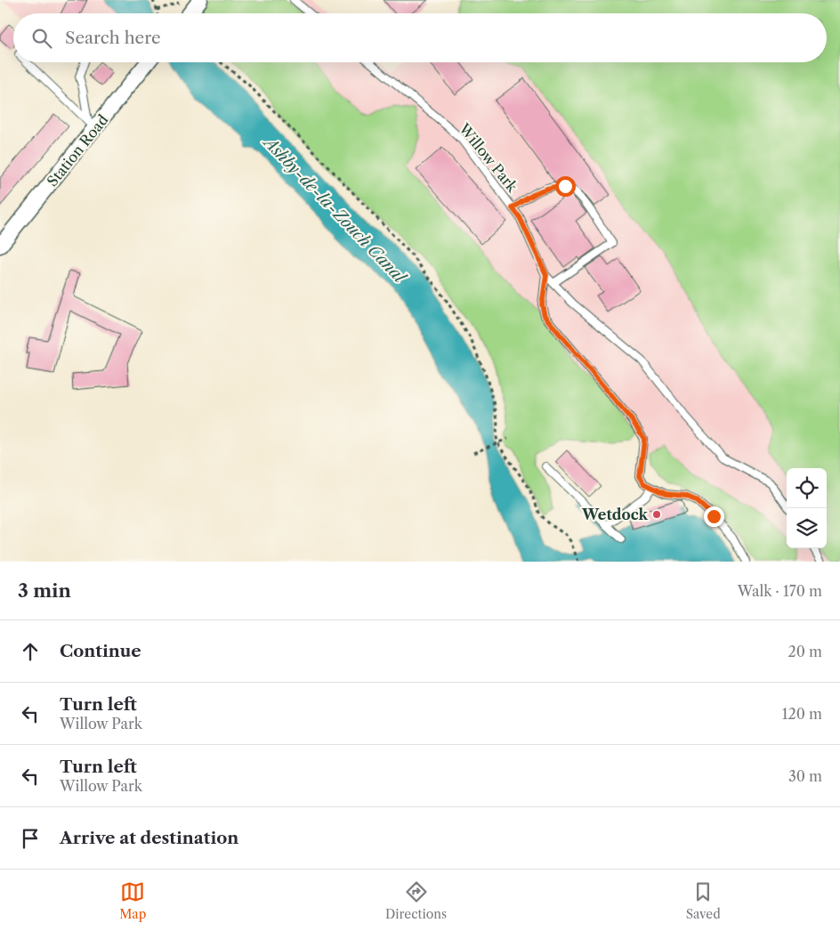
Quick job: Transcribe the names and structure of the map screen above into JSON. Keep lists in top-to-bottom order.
{
  "streets": {
    "street": ["Station Road"],
    "lane": ["Willow Park"]
  },
  "water": ["Ashby-de-la-Zouch Canal"],
  "places": ["Wetdock"],
  "page": {
    "search": "Search here",
    "heading": ["3 min", "Walk · 170 m"],
    "list": [
      ["Continue", "20 m"],
      ["Turn left", "Willow Park", "120 m"],
      ["Turn left", "Willow Park", "30 m"],
      "Arrive at destination"
    ],
    "nav": ["Map", "Directions", "Saved"]
  }
}
